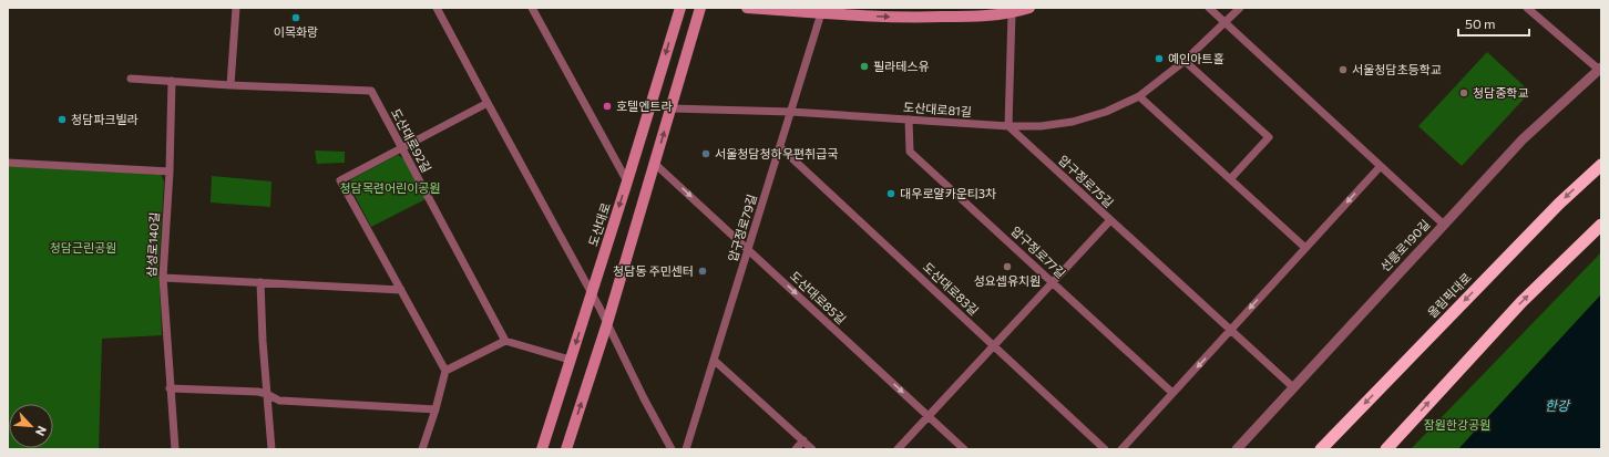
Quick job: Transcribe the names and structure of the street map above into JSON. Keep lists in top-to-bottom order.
{
  "streets": {
    "highway": ["올림픽대로"],
    "main road": ["도산대로"],
    "street": [
      "도산대로81길",
      "도산대로92길",
      "압구정로75길",
      "압구정로79길",
      "삼성로140길",
      "선릉로190길",
      "압구정로77길",
      "도산대로83길",
      "도산대로85길"
    ]
  },
  "crossings": [
    ["도산대로81길", "압구정로75길"],
    ["도산대로81길", "압구정로79길"],
    ["도산대로81길", "압구정로77길"],
    ["도산대로92길", "삼성로140길"],
    ["압구정로75길", "선릉로190길"],
    ["압구정로79길", "도산대로83길"],
    ["압구정로79길", "도산대로85길"]
  ],
  "one_way": ["도산대로85길"],
  "water": ["한강"],
  "parks": ["청담목련어린이공원", "청담근린공원", "잠원한강공원"],
  "places": [
    "이목화랑",
    "예인아트홀",
    "필라테스유",
    "서울청담초등학교",
    "청담중학교",
    "호텔엔트라",
    "청담파크빌라",
    "서울청담청하우편취급국",
    "대우로얄카운티3차",
    "성요셉유치원",
    "청담동 주민센터"
  ],
  "scale_bar": "50 m",
  "north": "bottom right"
}
